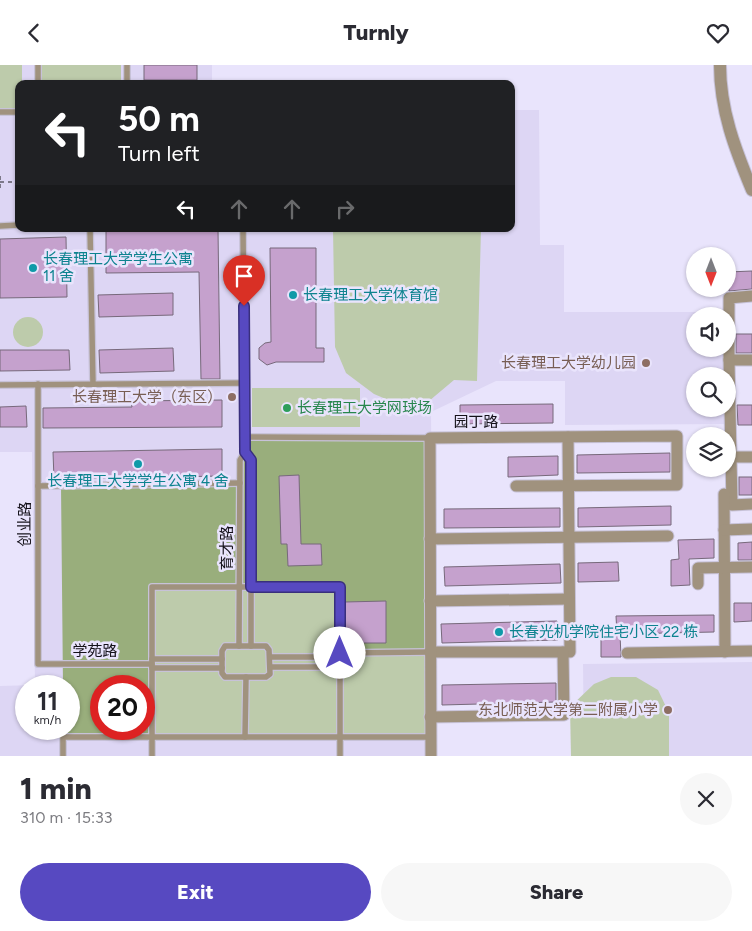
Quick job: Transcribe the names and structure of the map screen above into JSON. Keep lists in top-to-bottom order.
{
  "streets": {
    "street": ["园丁路"],
    "lane": ["创业路", "育才路", "学苑路"]
  },
  "crossings": [
    ["园丁路", "育才路"],
    ["创业路", "学苑路"]
  ],
  "places": [
    "长春理工大学学生公寓 11 舍",
    "长春理工大学体育馆",
    "长春理工大学幼儿园",
    "长春理工大学（东区）",
    "长春理工大学网球场",
    "长春理工大学学生公寓 4 舍",
    "长春光机学院住宅小区 22 栋",
    "东北师范大学第二附属小学"
  ],
  "north": "bottom",
  "page": {
    "header": "Turnly",
    "turn": ["50 m", "Turn left"],
    "speed": "11 km/h",
    "limit": "20",
    "heading": ["1 min", "310 m · 15:33"],
    "buttons": ["Exit", "Share"]
  }
}
